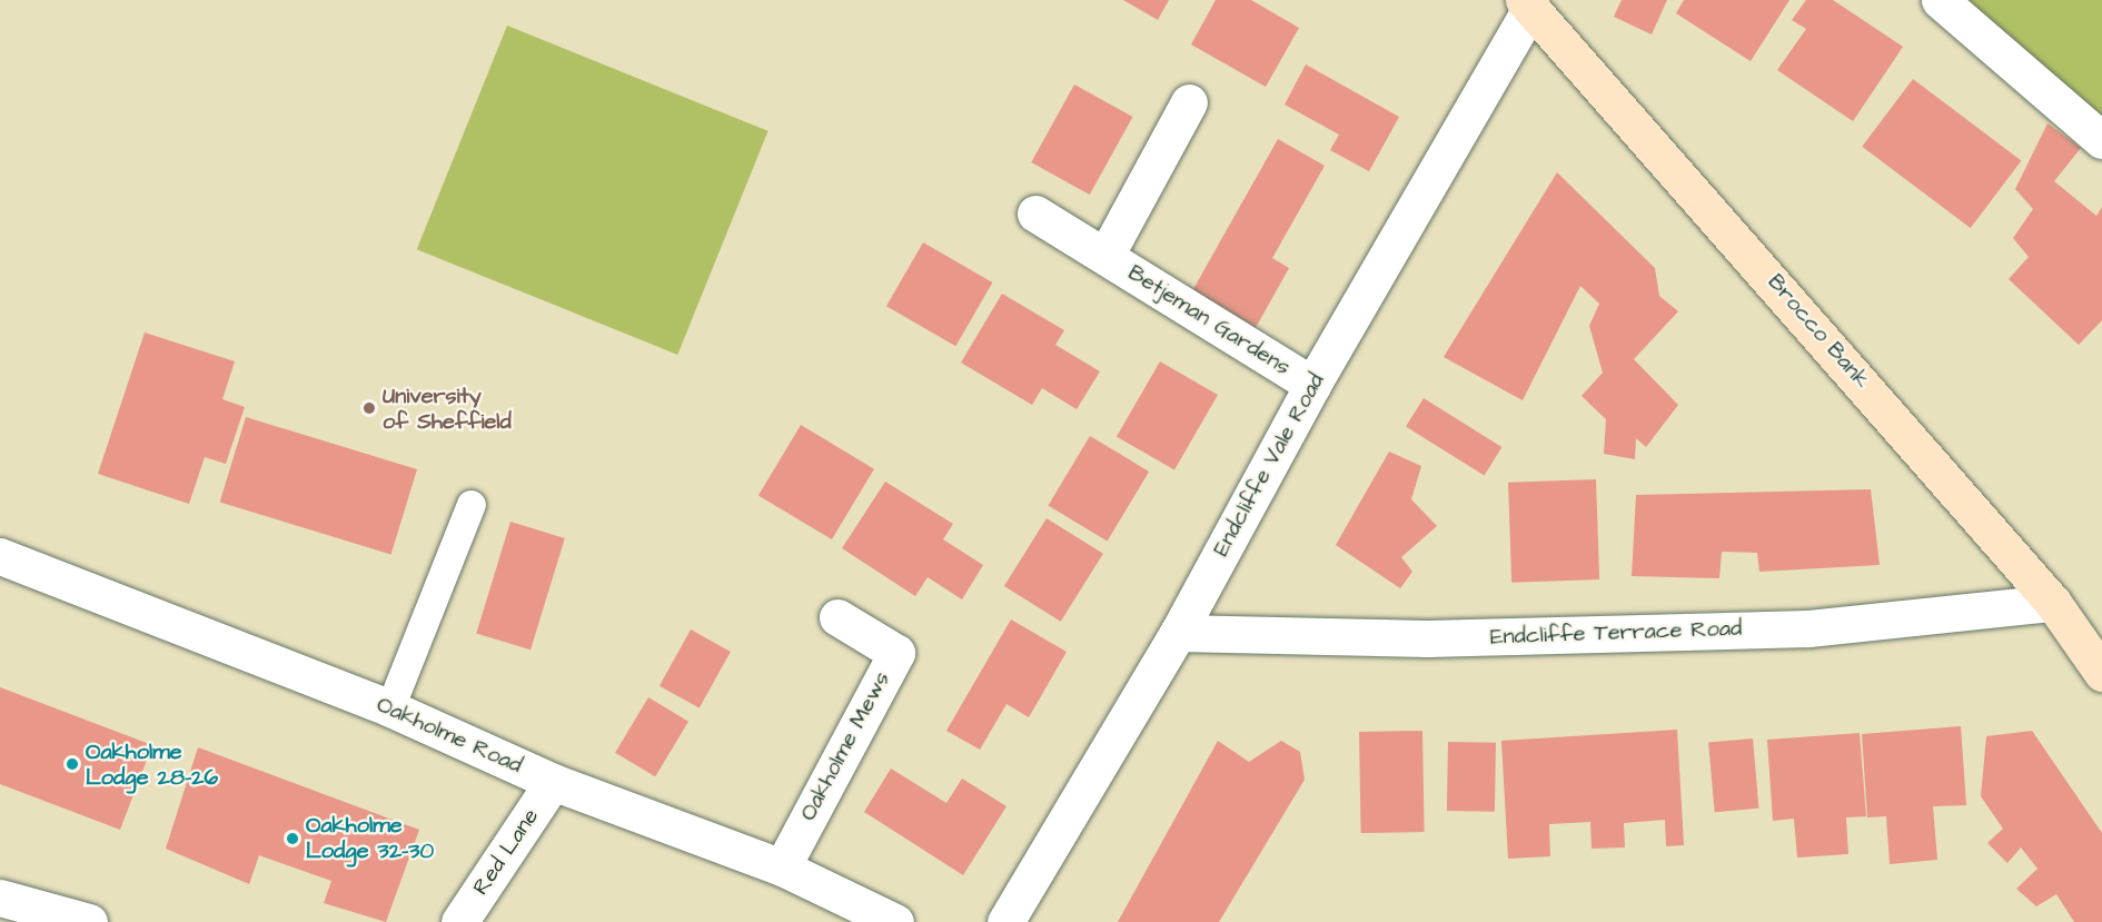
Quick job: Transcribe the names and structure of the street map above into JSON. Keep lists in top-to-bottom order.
{
  "streets": {
    "main road": ["Brocco Bank"],
    "street": [
      "Betjeman Gardens",
      "Endcliffe Vale Road",
      "Endcliffe Terrace Road",
      "Oakholme Road",
      "Oakholme Mews",
      "Red Lane"
    ]
  },
  "crossings": [
    ["Betjeman Gardens", "Endcliffe Vale Road"],
    ["Brocco Bank", "Endcliffe Vale Road"],
    ["Brocco Bank", "Endcliffe Terrace Road"],
    ["Endcliffe Vale Road", "Endcliffe Terrace Road"],
    ["Oakholme Road", "Oakholme Mews"],
    ["Oakholme Road", "Red Lane"]
  ],
  "places": ["University of Sheffield", "Oakholme Lodge 28-26", "Oakholme Lodge 32-30"]
}
